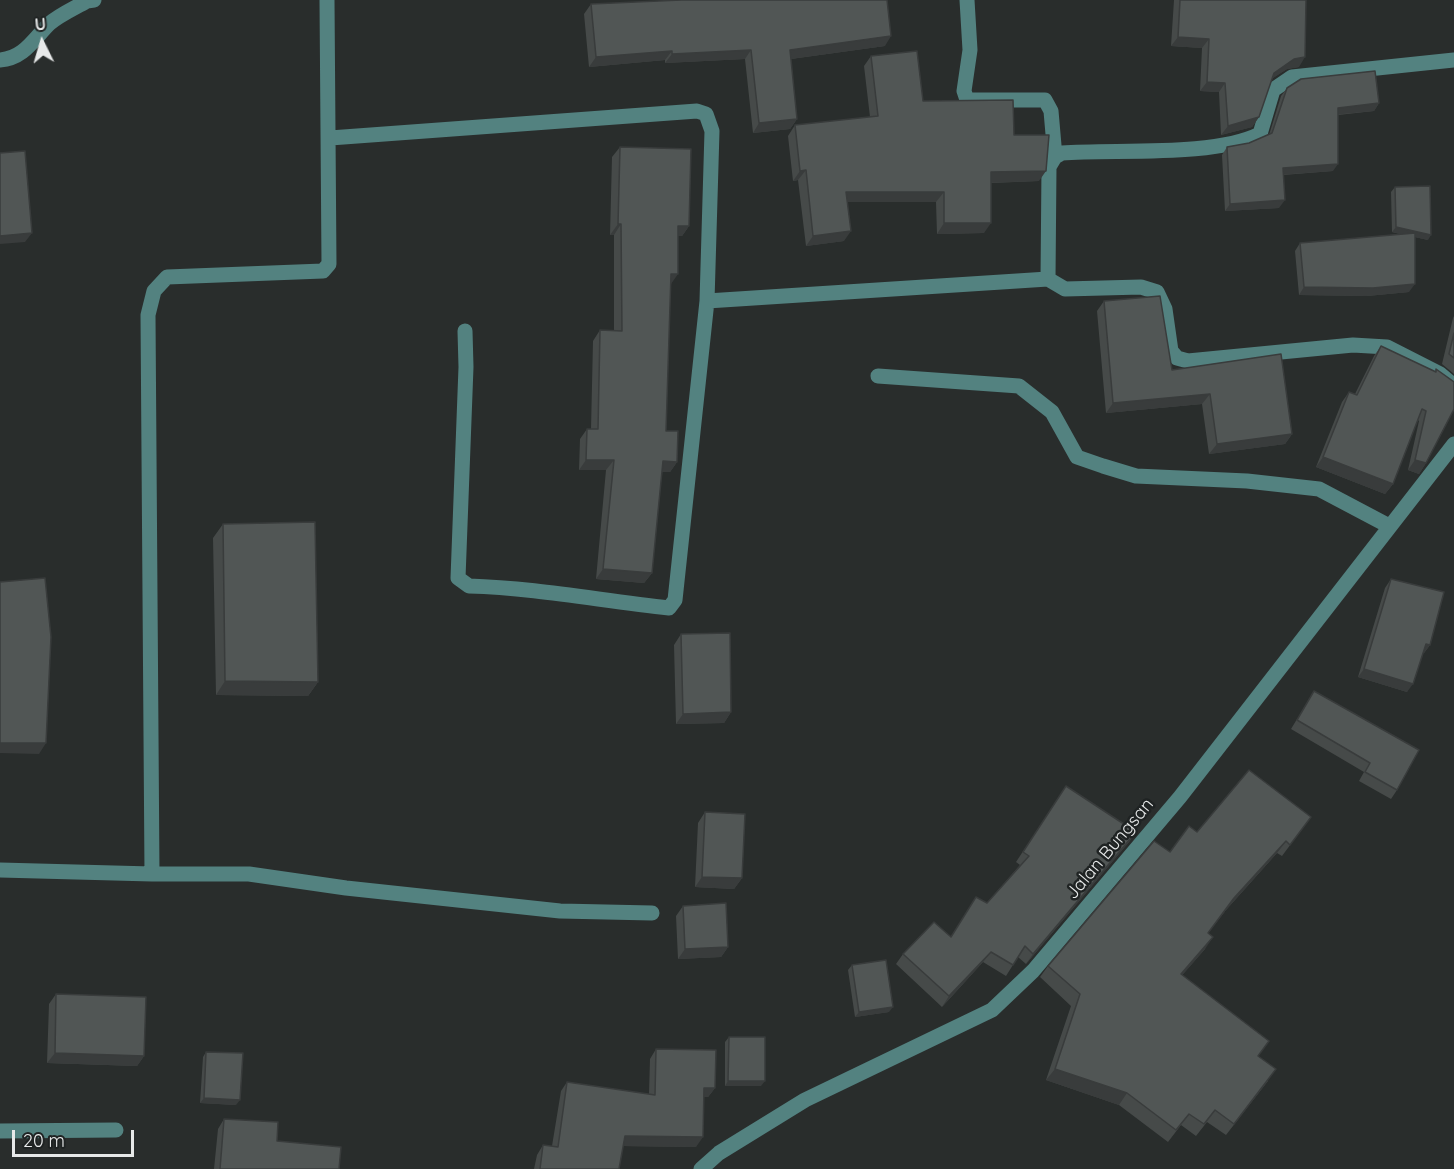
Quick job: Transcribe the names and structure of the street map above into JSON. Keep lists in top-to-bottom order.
{
  "streets": {
    "street": ["Jalan Bungsan"]
  },
  "scale_bar": "20 m",
  "north": "top"
}
